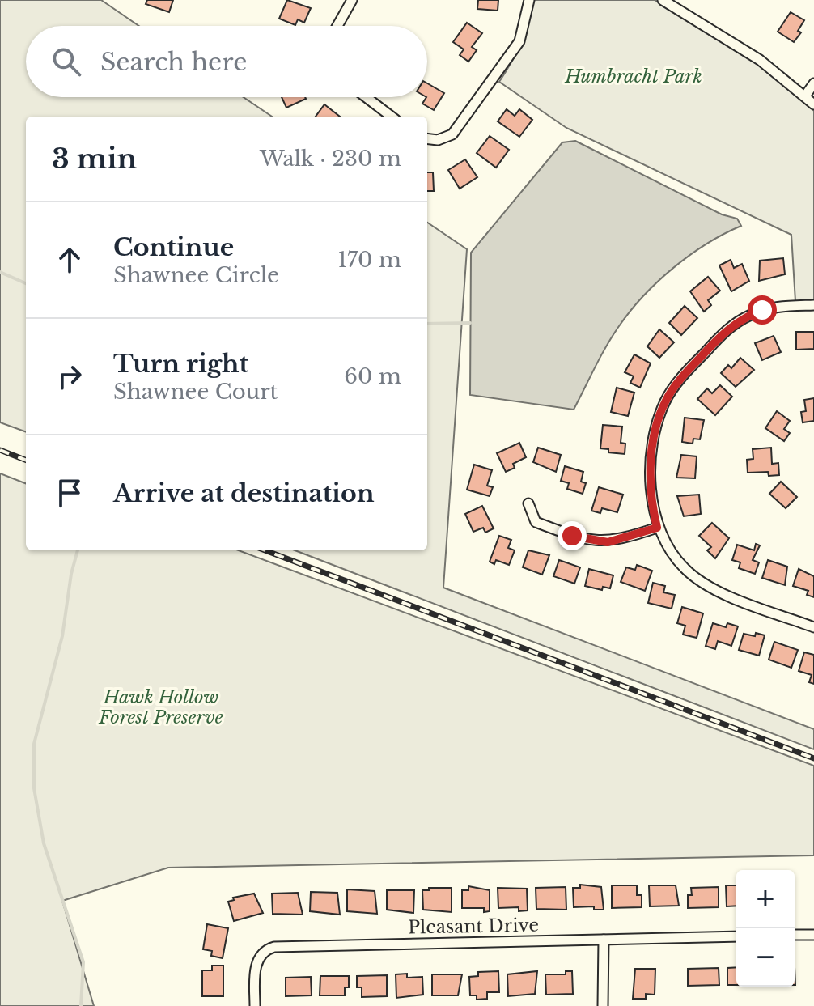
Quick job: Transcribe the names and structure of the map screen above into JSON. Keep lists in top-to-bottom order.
{
  "streets": {
    "street": ["Pleasant Drive"]
  },
  "parks": ["Humbracht Park", "Hawk Hollow Forest Preserve"],
  "page": {
    "search": "Search here",
    "heading": ["3 min", "Walk · 230 m"],
    "list": [
      ["Continue", "Shawnee Circle", "170 m"],
      ["Turn right", "Shawnee Court", "60 m"],
      "Arrive at destination"
    ],
    "map_buttons": ["+", "−"]
  }
}
